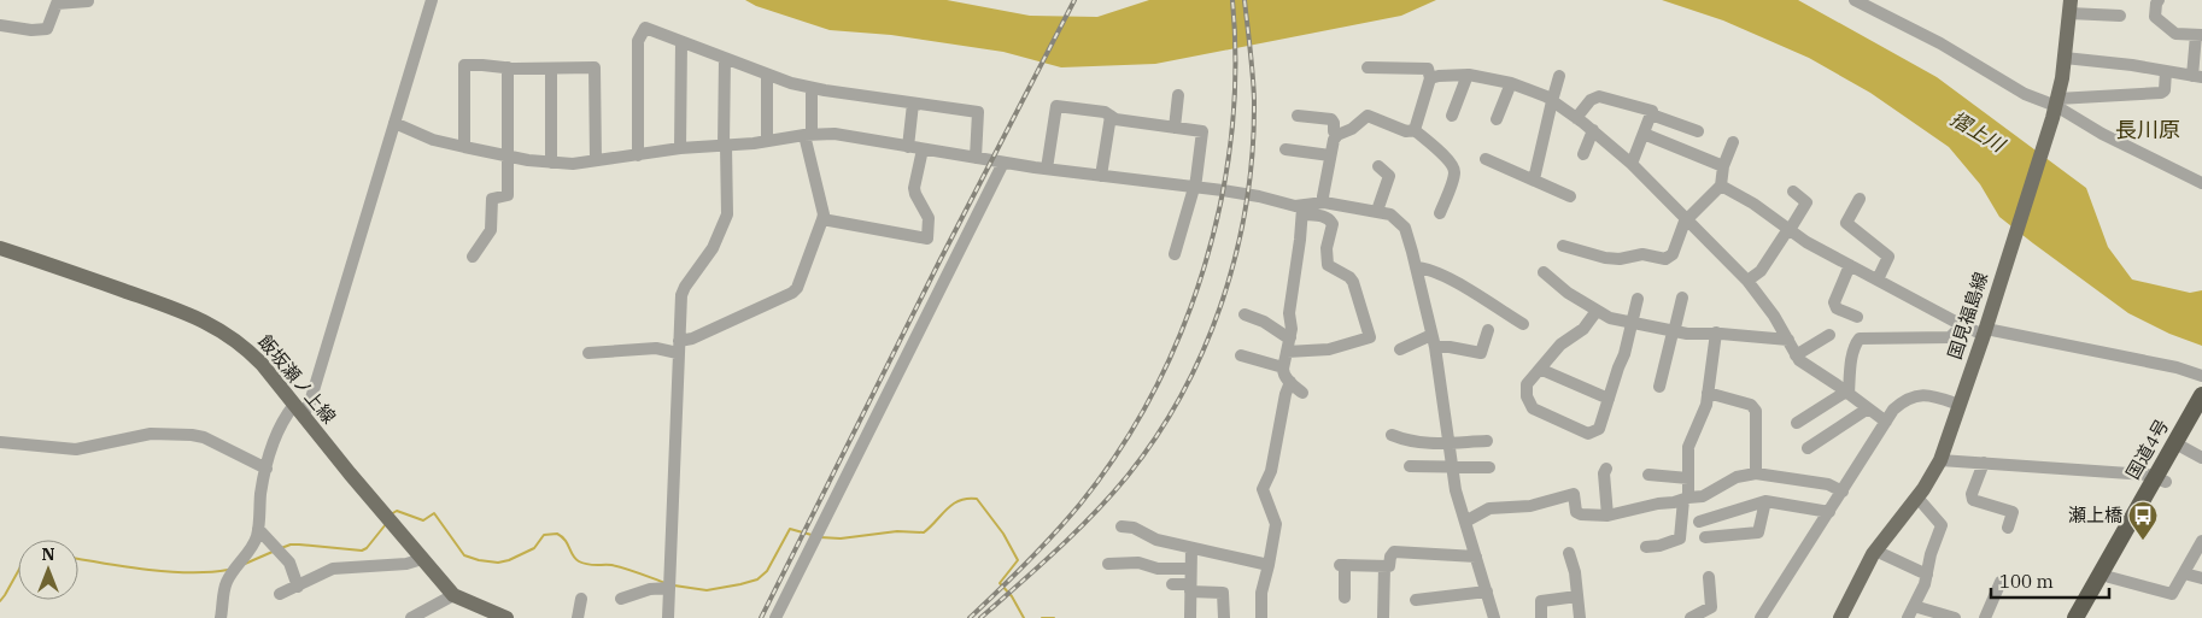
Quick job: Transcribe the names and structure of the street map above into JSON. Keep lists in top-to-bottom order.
{
  "streets": {
    "highway": ["国道4号"],
    "main road": ["国見福島線", "飯坂瀬ノ上線"]
  },
  "districts": ["長川原"],
  "water": ["摺上川"],
  "places": {
    "bus stop": ["瀬上橋"]
  },
  "scale_bar": "100 m",
  "north": "top"
}
